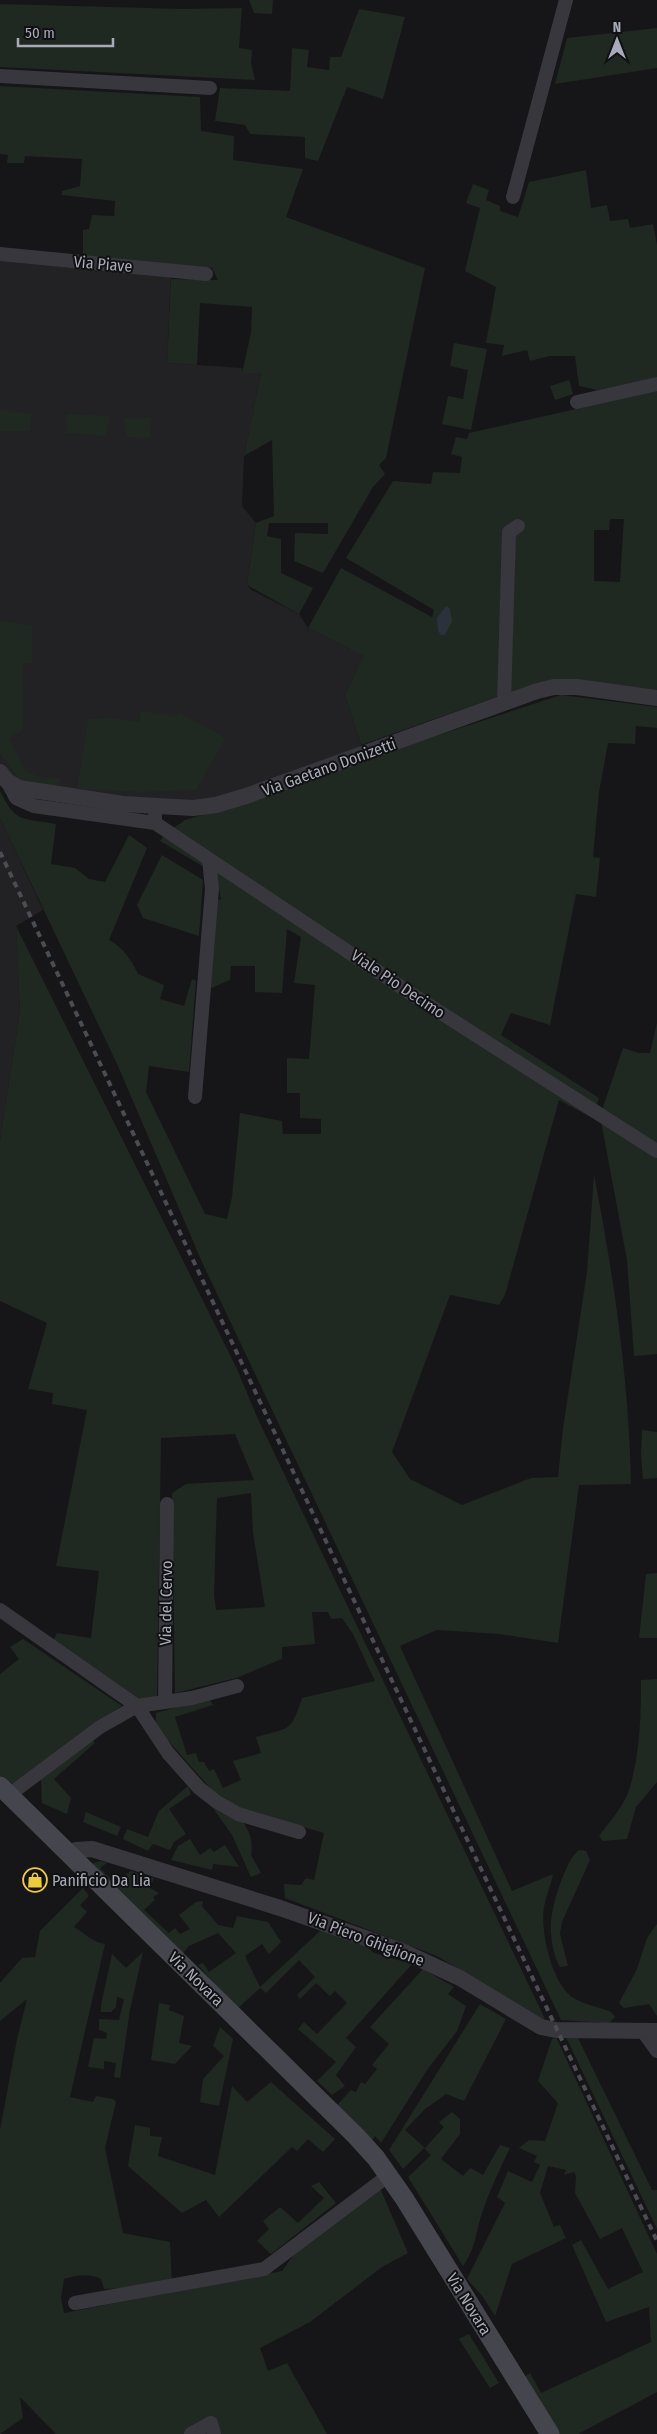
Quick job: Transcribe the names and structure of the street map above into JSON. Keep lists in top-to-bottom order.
{
  "streets": {
    "main road": ["Via Novara"],
    "street": [
      "Via Piave",
      "Via Gaetano Donizetti",
      "Viale Pio Decimo",
      "Via del Cervo",
      "Via Piero Ghiglione"
    ]
  },
  "crossings": [
    ["Via Gaetano Donizetti", "Viale Pio Decimo"],
    ["Via Piero Ghiglione", "Via Novara"]
  ],
  "places": {
    "shop": ["Panificio Da Lia"]
  },
  "scale_bar": "50 m",
  "north": "top"
}
